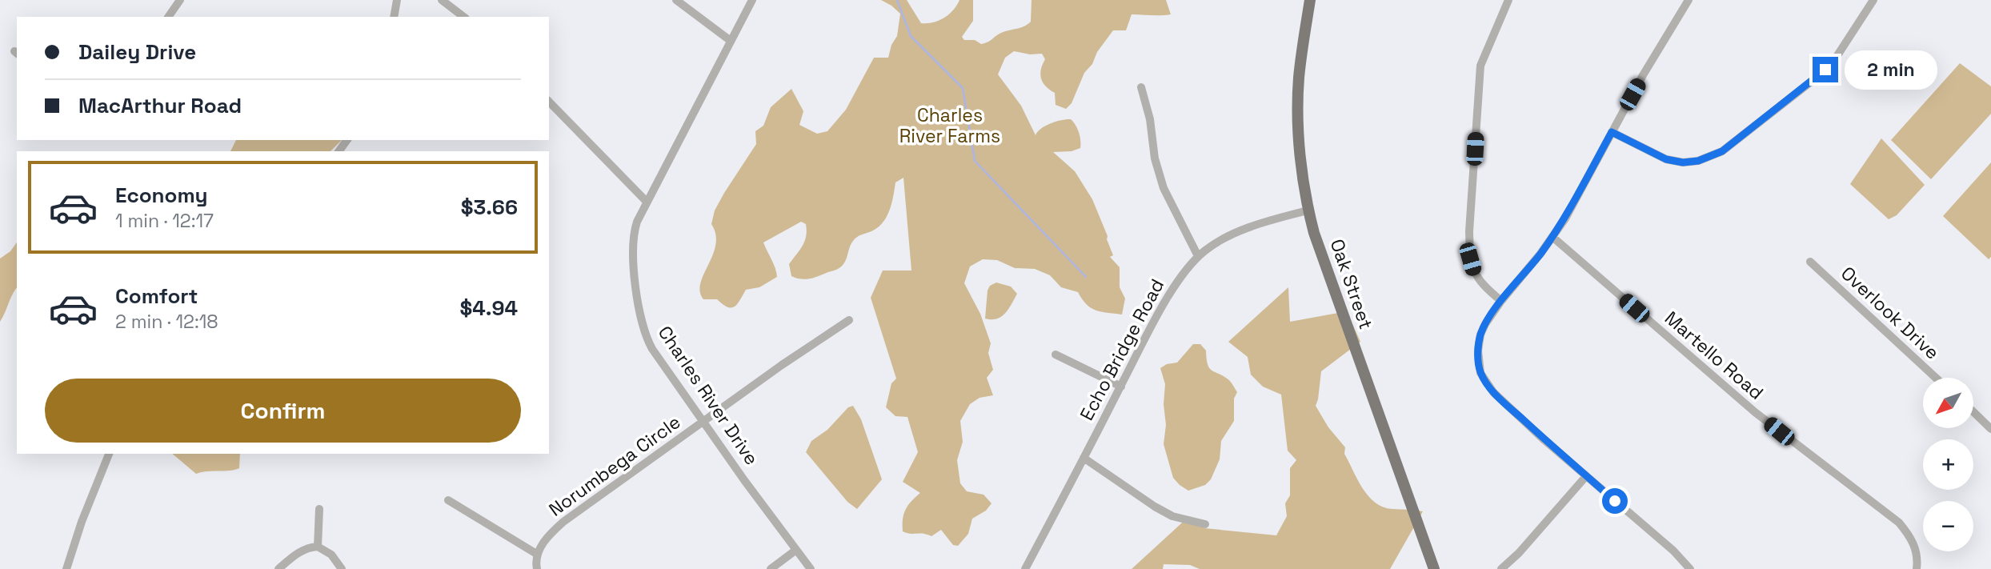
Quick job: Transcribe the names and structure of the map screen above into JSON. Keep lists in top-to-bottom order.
{
  "streets": {
    "main road": ["Oak Street"],
    "street": [
      "Overlook Drive",
      "Echo Bridge Road",
      "Martello Road",
      "Charles River Drive",
      "Norumbega Circle"
    ]
  },
  "crossings": [
    ["Oak Street", "Echo Bridge Road"],
    ["Charles River Drive", "Norumbega Circle"]
  ],
  "parks": ["Charles River Farms"],
  "north": "bottom left",
  "page": {
    "banner": ["Dailey Drive", "MacArthur Road"],
    "bubble": "2 min",
    "list": [
      {
        "name": "Economy",
        "note": "1 min · 12:17",
        "value": "$3.66"
      },
      {
        "name": "Comfort",
        "note": "2 min · 12:18",
        "value": "$4.94"
      }
    ],
    "buttons": "Confirm",
    "map_buttons": ["+", "−"]
  }
}
